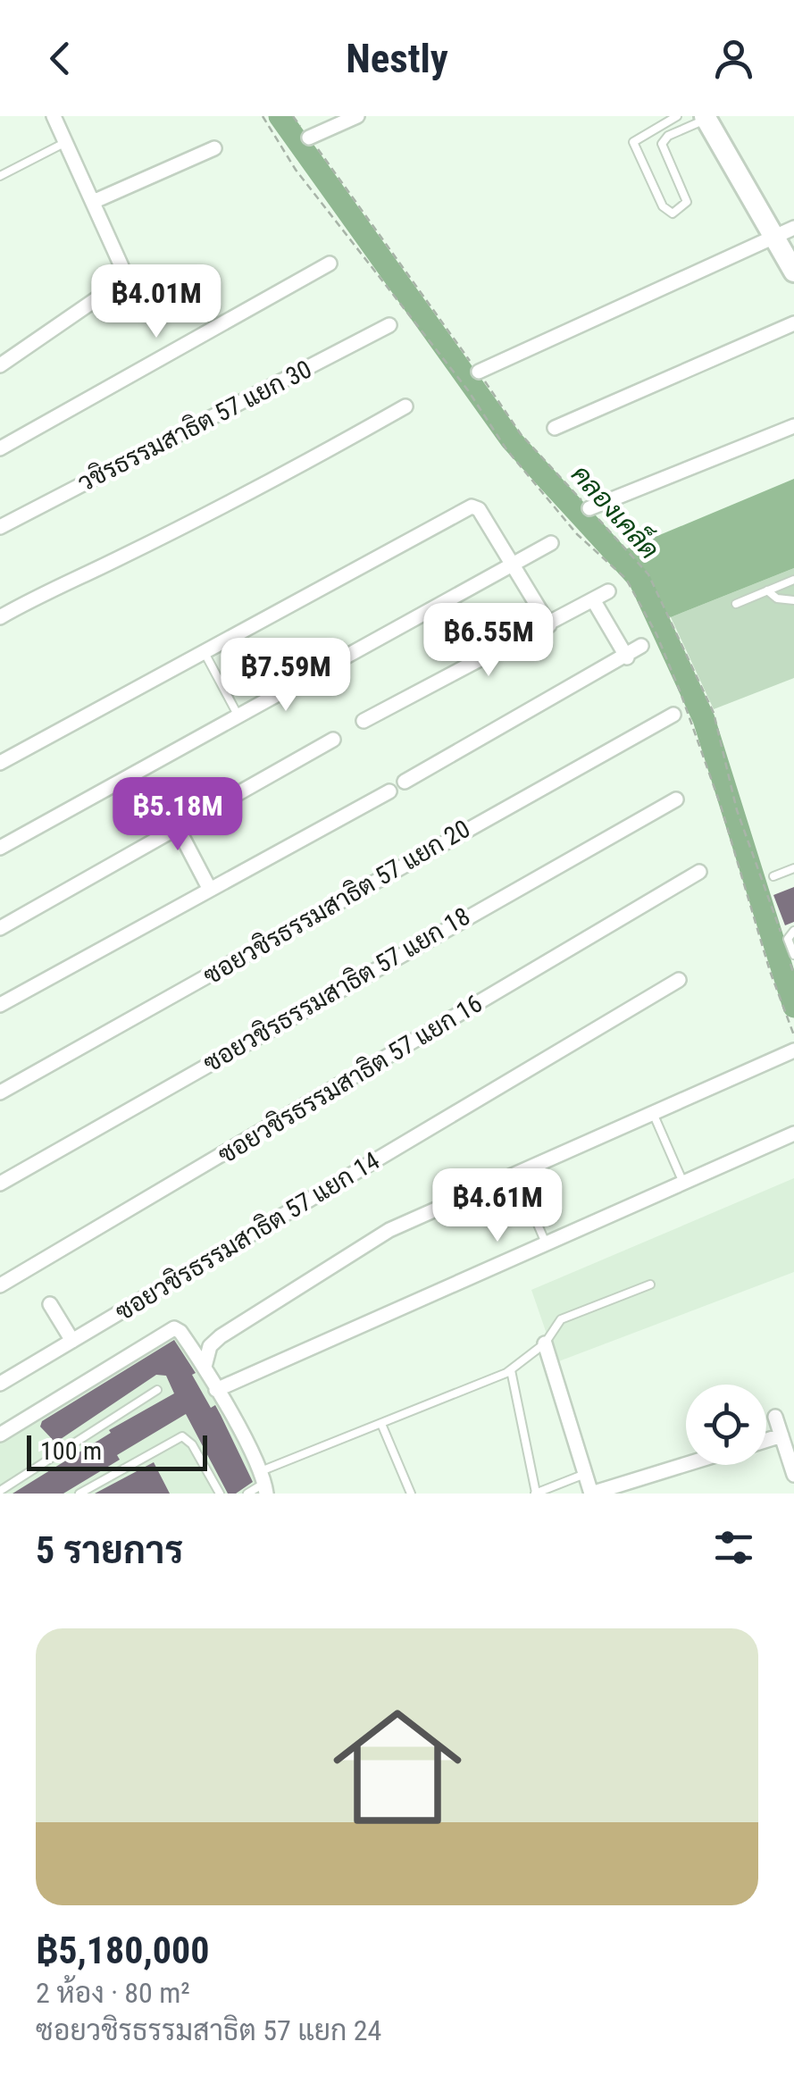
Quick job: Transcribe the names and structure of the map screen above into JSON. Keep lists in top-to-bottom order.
{
  "streets": {
    "street": [
      "วชิรธรรมสาธิต 57 แยก 30",
      "ซอยวชิรธรรมสาธิต 57 แยก 20",
      "ซอยวชิรธรรมสาธิต 57 แยก 18",
      "ซอยวชิรธรรมสาธิต 57 แยก 16",
      "ซอยวชิรธรรมสาธิต 57 แยก 14"
    ]
  },
  "water": ["คลองเคล็ด"],
  "scale_bar": "100 m",
  "page": {
    "header": "Nestly",
    "price": [
      "฿4.01M",
      "฿6.55M",
      "฿7.59M",
      "฿5.18M",
      "฿4.61M"
    ],
    "scale": "100 m",
    "heading": "5 รายการ",
    "list": [
      {
        "name": "฿5,180,000",
        "note": "2 ห้อง · 80 m² · ซอยวชิรธรรมสาธิต 57 แยก 24"
      }
    ]
  }
}
